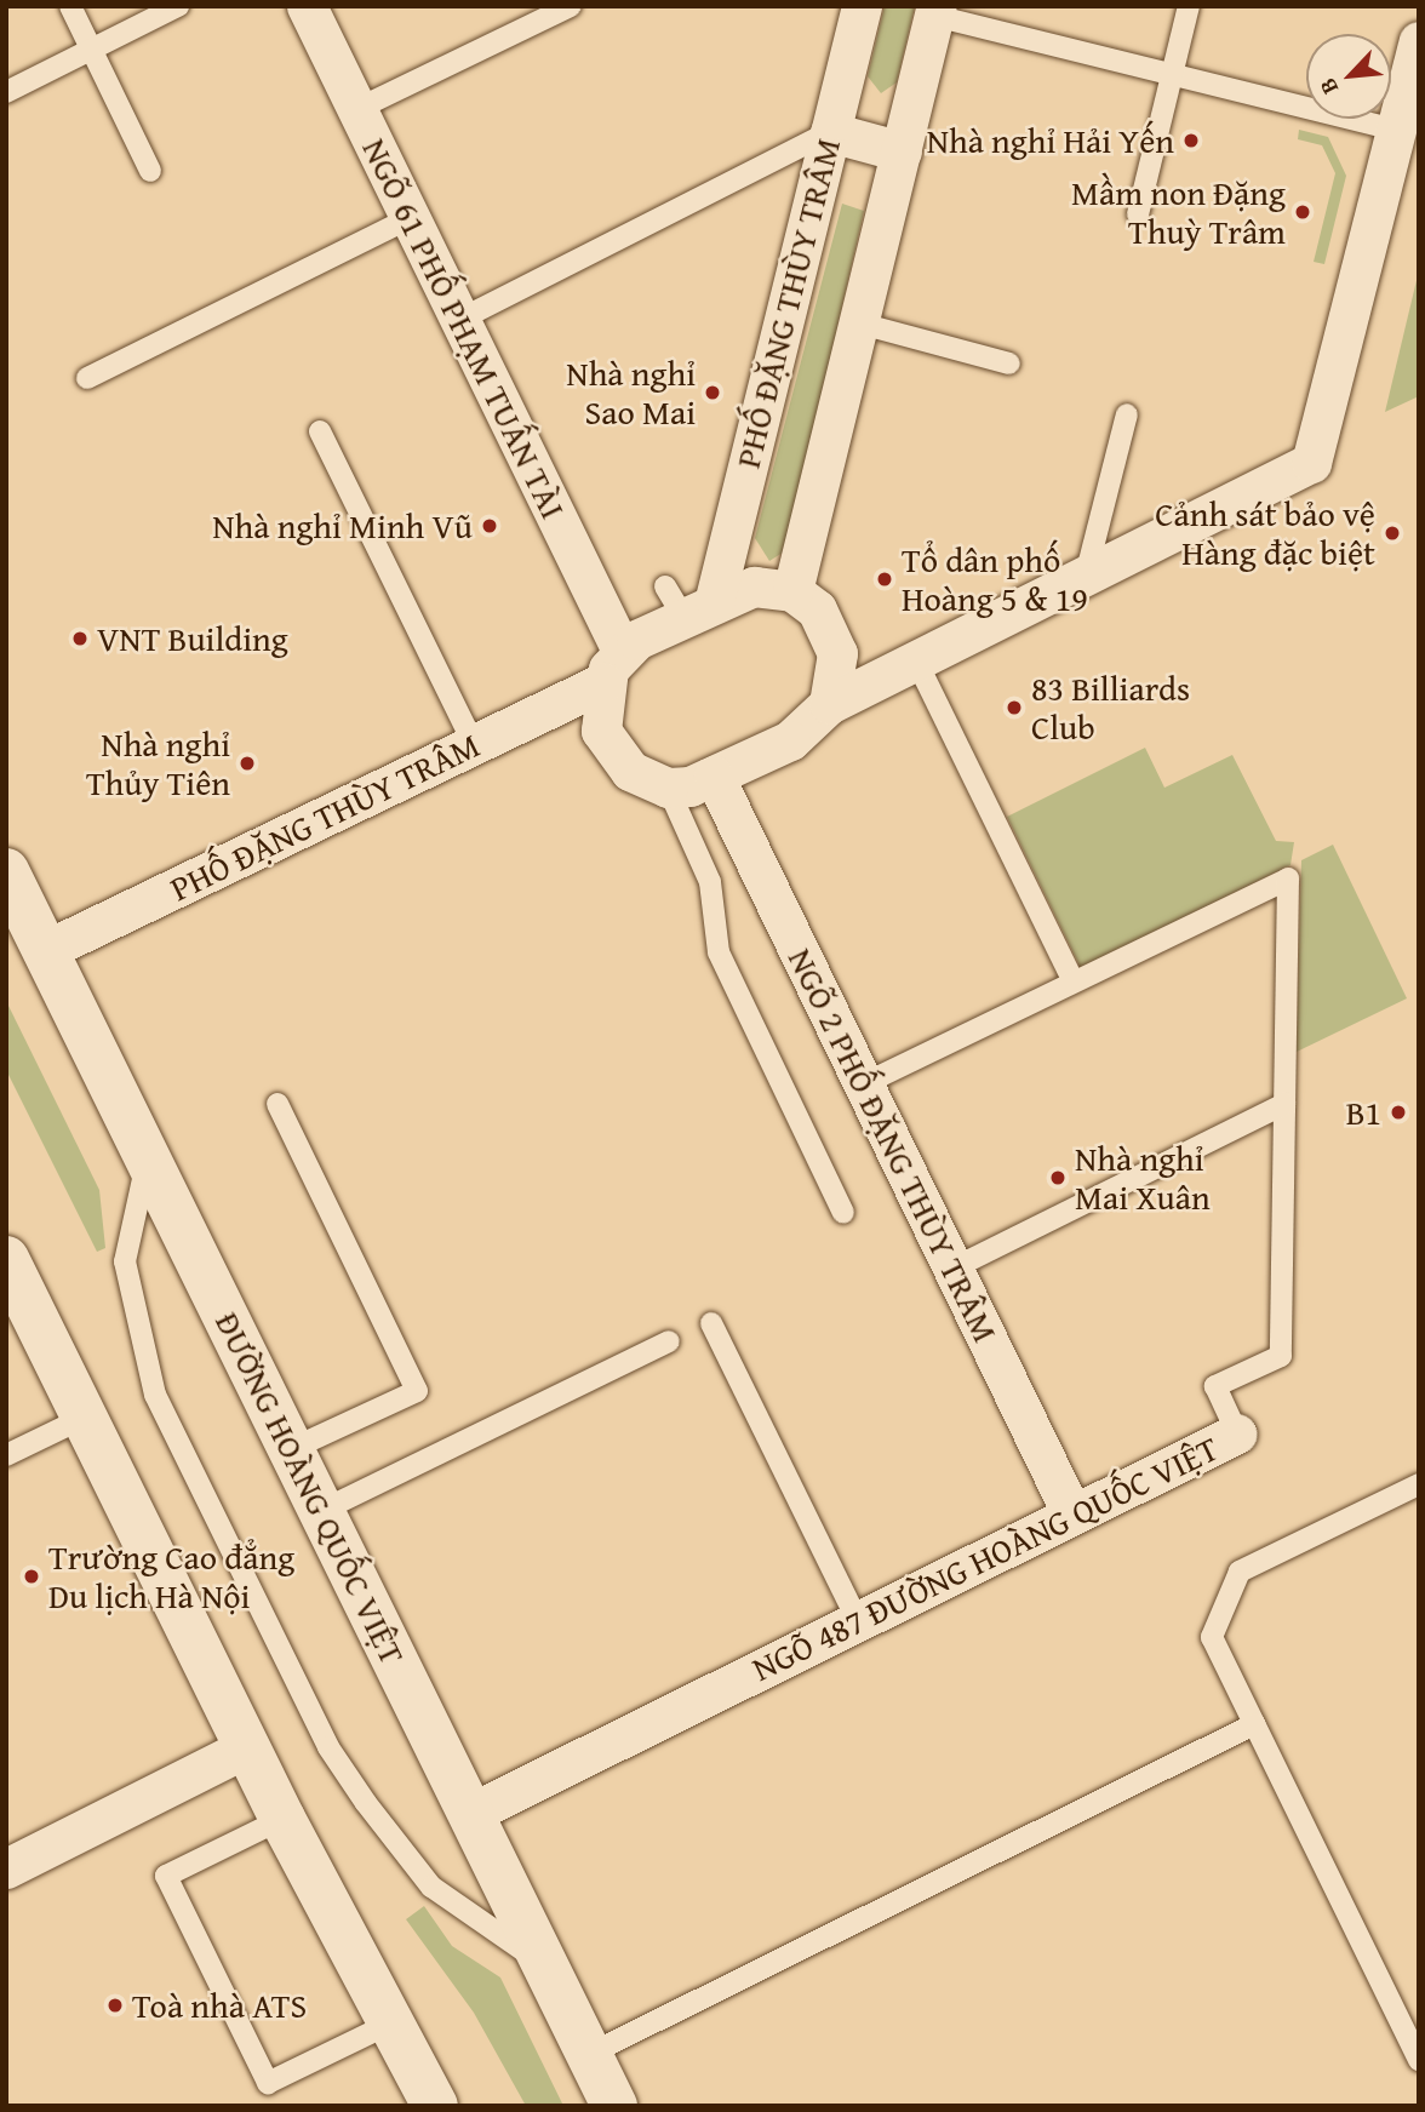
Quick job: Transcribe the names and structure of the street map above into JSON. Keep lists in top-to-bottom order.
{
  "streets": {
    "main road": ["ĐƯỜNG HOÀNG QUỐC VIỆT"],
    "street": [
      "PHỐ ĐẶNG THÙY TRÂM",
      "NGÕ 61 PHỐ PHẠM TUẤN TÀI",
      "NGÕ 2 PHỐ ĐẶNG THÙY TRÂM",
      "NGÕ 487 ĐƯỜNG HOÀNG QUỐC VIỆT"
    ]
  },
  "crossings": [
    ["PHỐ ĐẶNG THÙY TRÂM", "NGÕ 61 PHỐ PHẠM TUẤN TÀI"],
    ["PHỐ ĐẶNG THÙY TRÂM", "NGÕ 2 PHỐ ĐẶNG THÙY TRÂM"],
    ["PHỐ ĐẶNG THÙY TRÂM", "ĐƯỜNG HOÀNG QUỐC VIỆT"],
    ["NGÕ 61 PHỐ PHẠM TUẤN TÀI", "NGÕ 2 PHỐ ĐẶNG THÙY TRÂM"],
    ["NGÕ 2 PHỐ ĐẶNG THÙY TRÂM", "NGÕ 487 ĐƯỜNG HOÀNG QUỐC VIỆT"],
    ["ĐƯỜNG HOÀNG QUỐC VIỆT", "NGÕ 487 ĐƯỜNG HOÀNG QUỐC VIỆT"]
  ],
  "places": [
    "Nhà nghỉ Hải Yến",
    "Mầm non Đặng Thuỳ Trâm",
    "Nhà nghỉ Sao Mai",
    "Nhà nghỉ Minh Vũ",
    "Cảnh sát bảo vệ Hàng đặc biệt",
    "Tổ dân phố Hoàng 5 & 19",
    "VNT Building",
    "83 Billiards Club",
    "Nhà nghỉ Thủy Tiên",
    "B1",
    "Nhà nghỉ Mai Xuân",
    "Trường Cao đẳng Du lịch Hà Nội",
    "Toà nhà ATS"
  ],
  "north": "bottom left"
}
